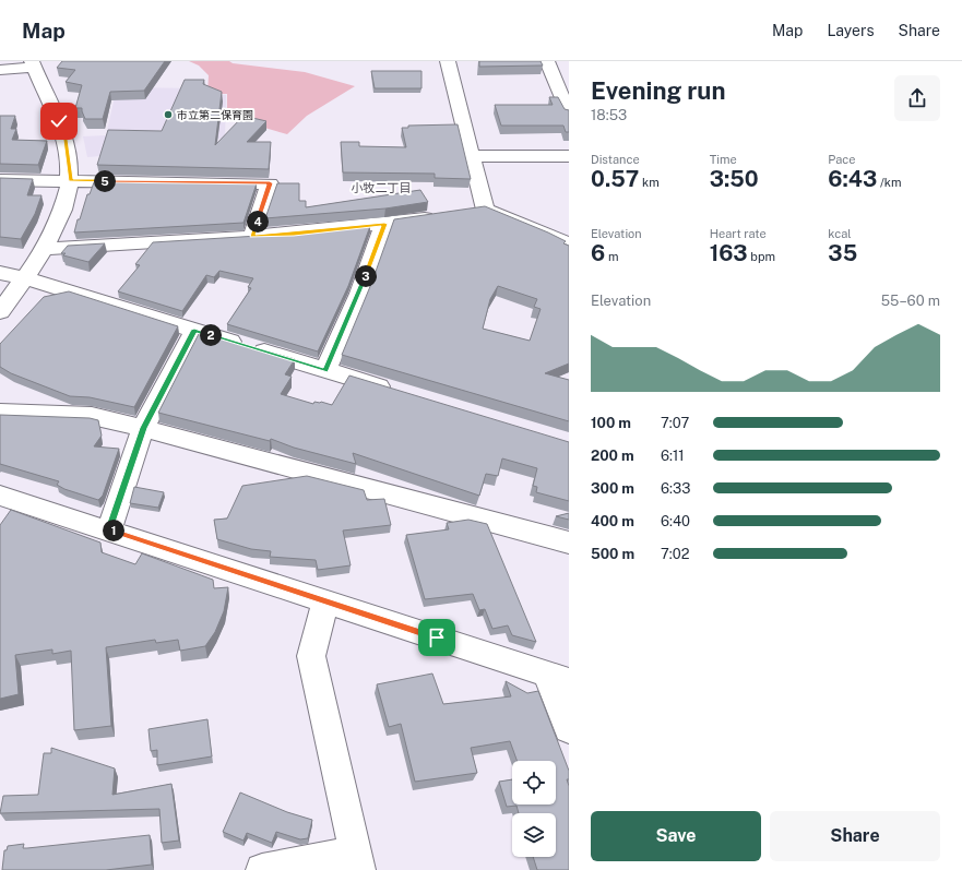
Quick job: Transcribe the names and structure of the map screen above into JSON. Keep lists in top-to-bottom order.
{
  "districts": ["小牧二丁目"],
  "places": ["市立第二保育園"],
  "page": {
    "header": "Map",
    "nav": ["Map", "Layers", "Share"],
    "heading": ["Evening run", "18:53"],
    "stats": [
      ["Distance", "0.57 km"],
      ["Time", "3:50"],
      ["Pace", "6:43 /km"],
      ["Elevation", "6 m"],
      ["Heart rate", "163 bpm"],
      ["kcal", "35"]
    ],
    "pins": [
      "5",
      "4",
      "3",
      "2",
      "1"
    ],
    "chart": ["Elevation", "55–60 m"],
    "list": [
      {
        "name": "100 m",
        "note": "7:07"
      },
      {
        "name": "200 m",
        "note": "6:11"
      },
      {
        "name": "300 m",
        "note": "6:33"
      },
      {
        "name": "400 m",
        "note": "6:40"
      },
      {
        "name": "500 m",
        "note": "7:02"
      }
    ],
    "buttons": ["Save", "Share"]
  }
}
